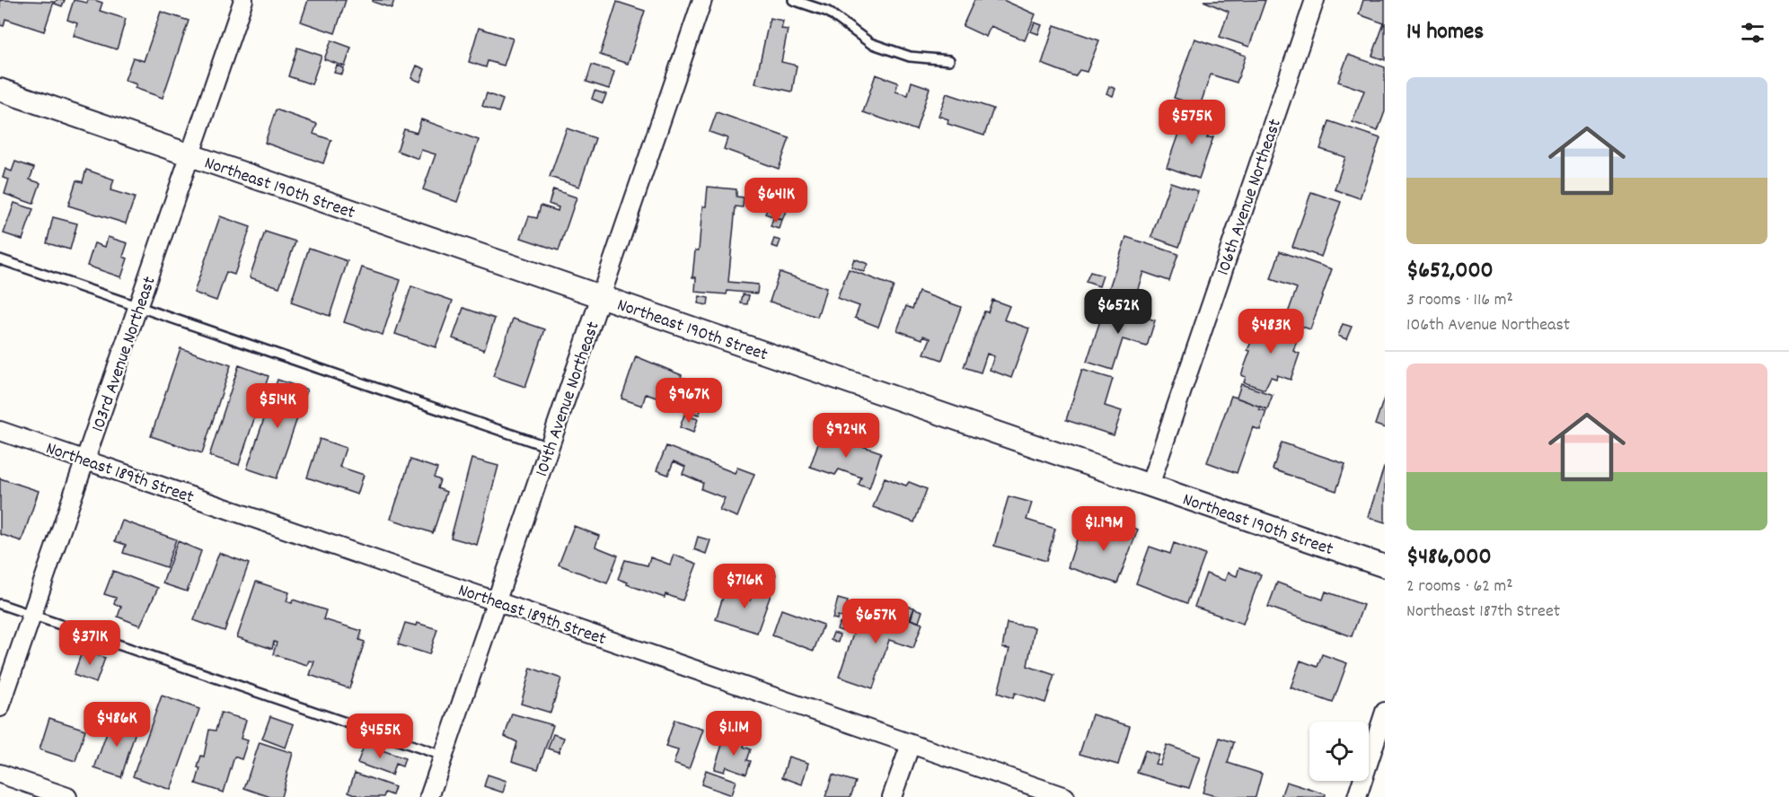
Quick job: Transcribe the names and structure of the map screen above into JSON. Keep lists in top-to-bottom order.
{
  "streets": {
    "street": [
      "Northeast 190th Street",
      "106th Avenue Northeast",
      "103rd Avenue Northeast",
      "104th Avenue Northeast",
      "Northeast 189th Street"
    ]
  },
  "crossings": [
    ["Northeast 190th Street", "106th Avenue Northeast"],
    ["Northeast 190th Street", "103rd Avenue Northeast"],
    ["Northeast 190th Street", "104th Avenue Northeast"],
    ["103rd Avenue Northeast", "Northeast 189th Street"],
    ["104th Avenue Northeast", "Northeast 189th Street"]
  ],
  "page": {
    "heading": "14 homes",
    "list": [
      {
        "name": "$652,000",
        "note": "3 rooms · 116 m² · 106th Avenue Northeast"
      },
      {
        "name": "$486,000",
        "note": "2 rooms · 62 m² · Northeast 187th Street"
      }
    ],
    "price": [
      "$575K",
      "$641K",
      "$652K",
      "$483K",
      "$967K",
      "$514K",
      "$924K",
      "$1.19M",
      "$716K",
      "$657K",
      "$371K",
      "$486K",
      "$1.1M",
      "$455K"
    ]
  }
}
